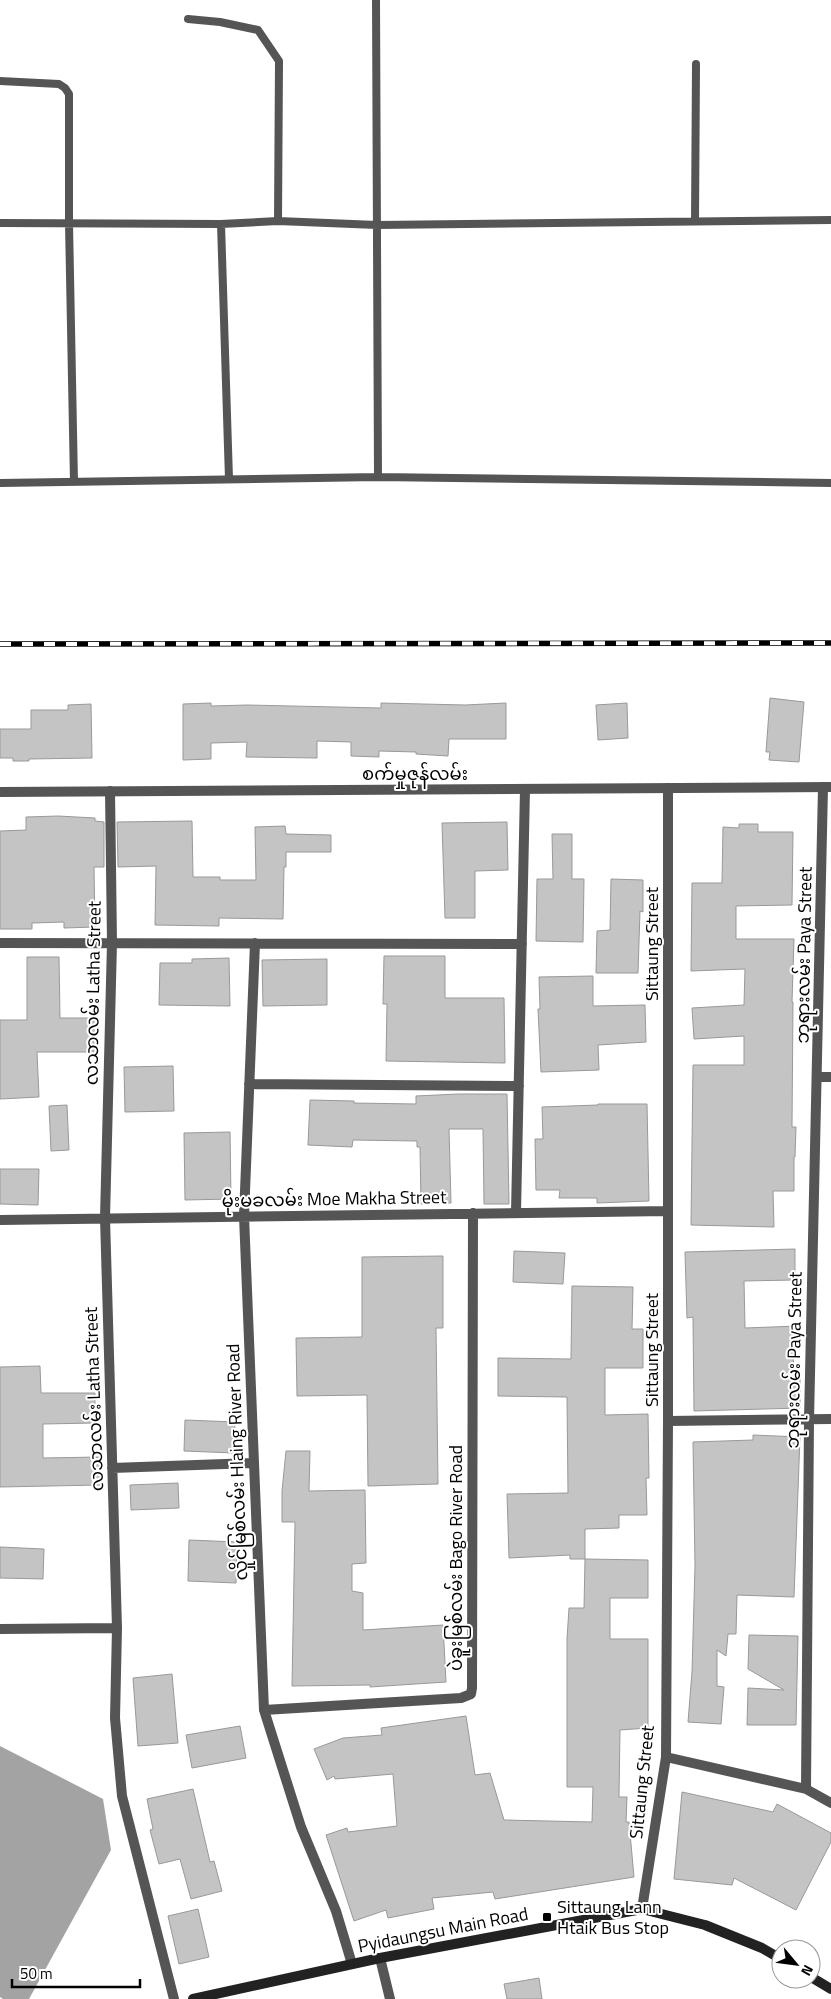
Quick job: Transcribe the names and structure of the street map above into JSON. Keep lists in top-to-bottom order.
{
  "streets": {
    "main road": ["Pyidaungsu Main Road"],
    "street": [
      "စက်မှုဇုန်လမ်း",
      "Sittaung Street",
      "ဘုရားလမ်း Paya Street",
      "လသာလမ်း Latha Street",
      "မိုးမခလမ်း Moe Makha Street",
      "လှိုင်မြစ်လမ်း Hlaing River Road",
      "ပဲခူးမြစ်လမ်း Bago River Road"
    ]
  },
  "crossings": [
    ["စက်မှုဇုန်လမ်း", "Sittaung Street"],
    ["စက်မှုဇုန်လမ်း", "ဘုရားလမ်း Paya Street"],
    ["စက်မှုဇုန်လမ်း", "လသာလမ်း Latha Street"],
    ["Sittaung Street", "မိုးမခလမ်း Moe Makha Street"],
    ["Sittaung Street", "Pyidaungsu Main Road"],
    ["လသာလမ်း Latha Street", "မိုးမခလမ်း Moe Makha Street"],
    ["မိုးမခလမ်း Moe Makha Street", "လှိုင်မြစ်လမ်း Hlaing River Road"],
    ["မိုးမခလမ်း Moe Makha Street", "ပဲခူးမြစ်လမ်း Bago River Road"],
    ["လှိုင်မြစ်လမ်း Hlaing River Road", "ပဲခူးမြစ်လမ်း Bago River Road"],
    ["လှိုင်မြစ်လမ်း Hlaing River Road", "Pyidaungsu Main Road"]
  ],
  "places": {
    "transit": ["Sittaung Lann Htaik Bus Stop"]
  },
  "scale_bar": "50 m",
  "north": "bottom right"
}
